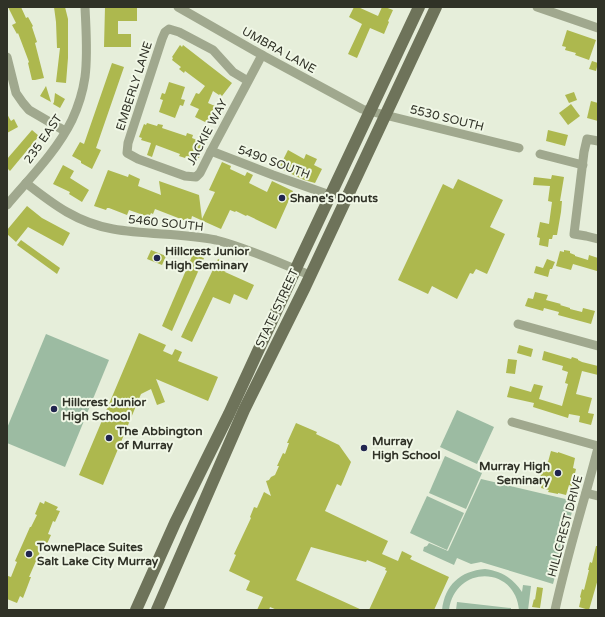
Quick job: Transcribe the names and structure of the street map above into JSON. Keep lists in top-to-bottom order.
{
  "streets": {
    "main road": ["STATE STREET"],
    "street": [
      "UMBRA LANE",
      "EMBERLY LANE",
      "5530 SOUTH",
      "JACKIE WAY",
      "235 EAST",
      "5490 SOUTH",
      "5460 SOUTH",
      "HILLCREST DRIVE"
    ]
  },
  "crossings": [
    ["UMBRA LANE", "5530 SOUTH"],
    ["UMBRA LANE", "JACKIE WAY"],
    ["UMBRA LANE", "STATE STREET"],
    ["EMBERLY LANE", "JACKIE WAY"],
    ["5530 SOUTH", "STATE STREET"],
    ["JACKIE WAY", "5490 SOUTH"],
    ["235 EAST", "5460 SOUTH"],
    ["5490 SOUTH", "STATE STREET"],
    ["5460 SOUTH", "STATE STREET"]
  ],
  "places": [
    "Shane's Donuts",
    "Hillcrest Junior High Seminary",
    "Hillcrest Junior High School",
    "The Abbington of Murray",
    "Murray High School",
    "Murray High Seminary",
    "TownePlace Suites Salt Lake City Murray"
  ]
}
